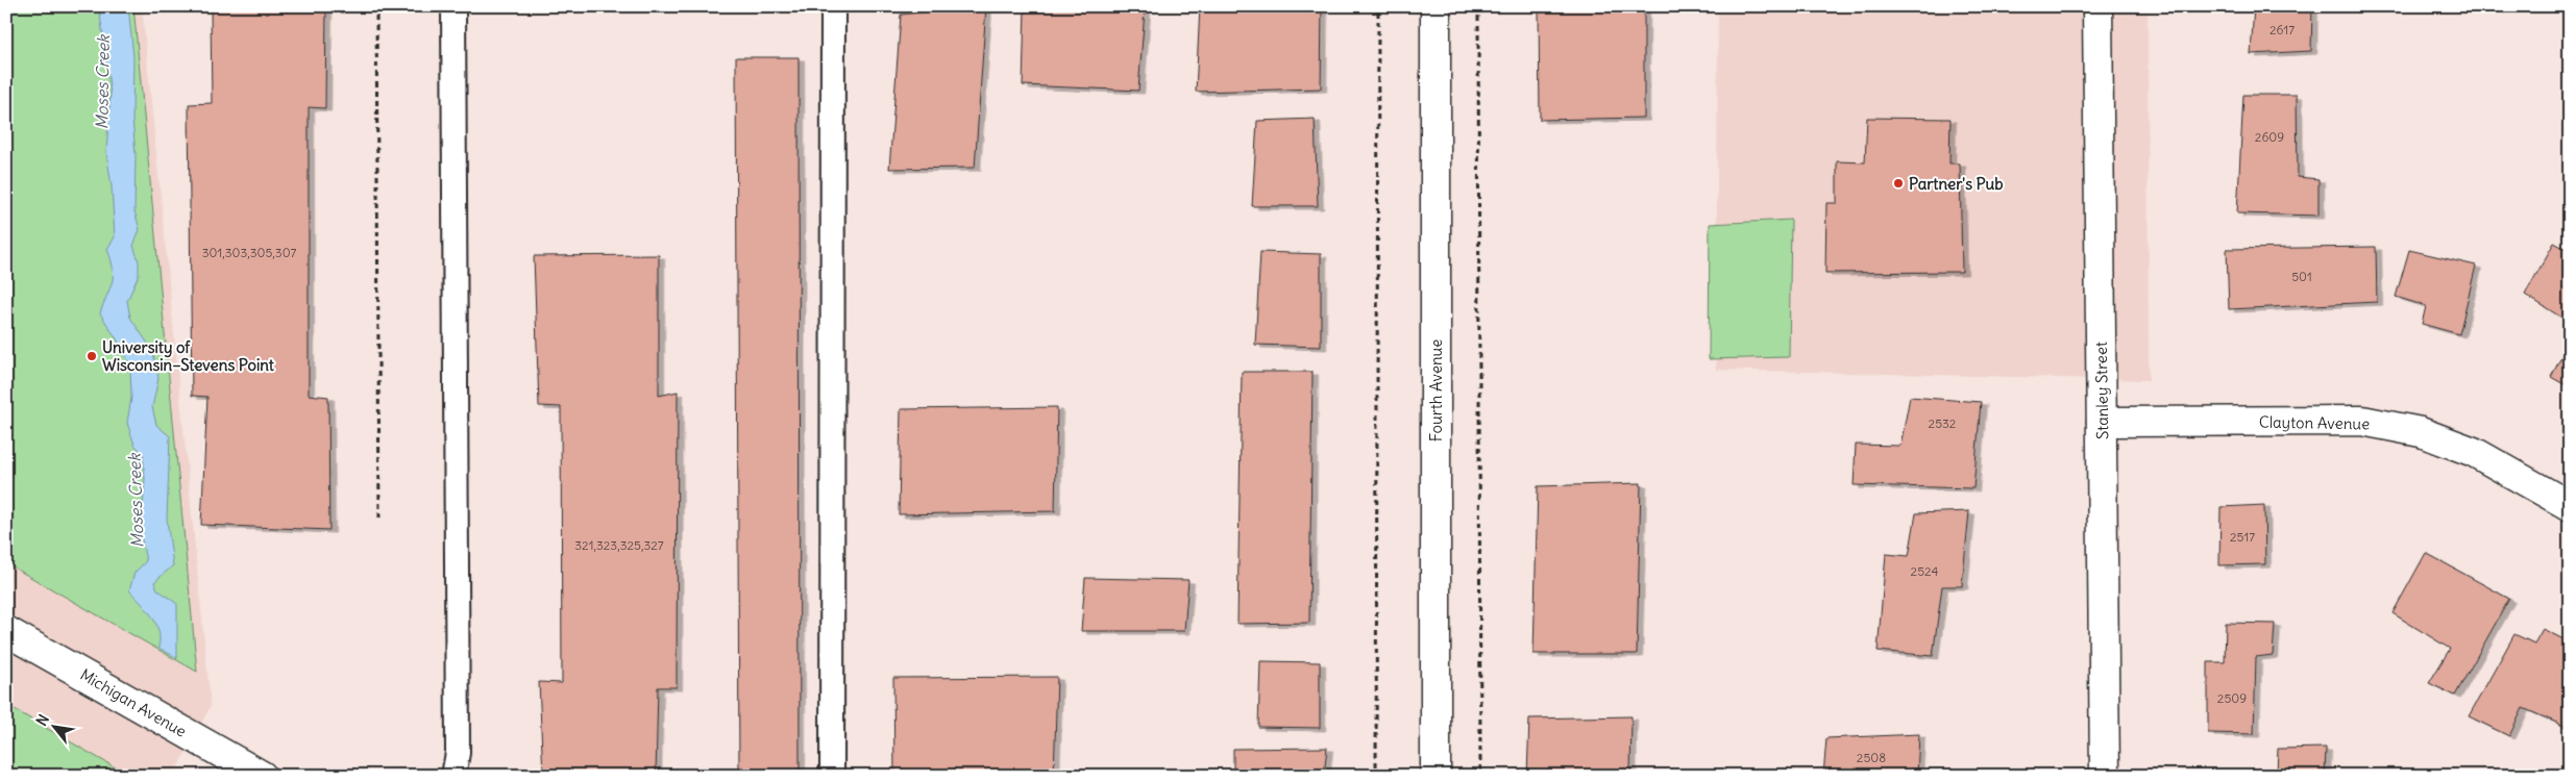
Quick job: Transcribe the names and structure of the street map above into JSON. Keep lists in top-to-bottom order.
{
  "streets": {
    "street": [
      "Fourth Avenue",
      "Stanley Street",
      "Clayton Avenue",
      "Michigan Avenue"
    ]
  },
  "crossings": [
    ["Stanley Street", "Clayton Avenue"]
  ],
  "water": ["Moses Creek"],
  "places": ["Partner's Pub", "University of Wisconsin–Stevens Point"],
  "house_numbers": [
    "2617",
    "2609",
    "301,303,305,307",
    "501",
    "2532",
    "2517",
    "321,323,325,327",
    "2524",
    "2509",
    "2508"
  ],
  "north": "top left"
}
